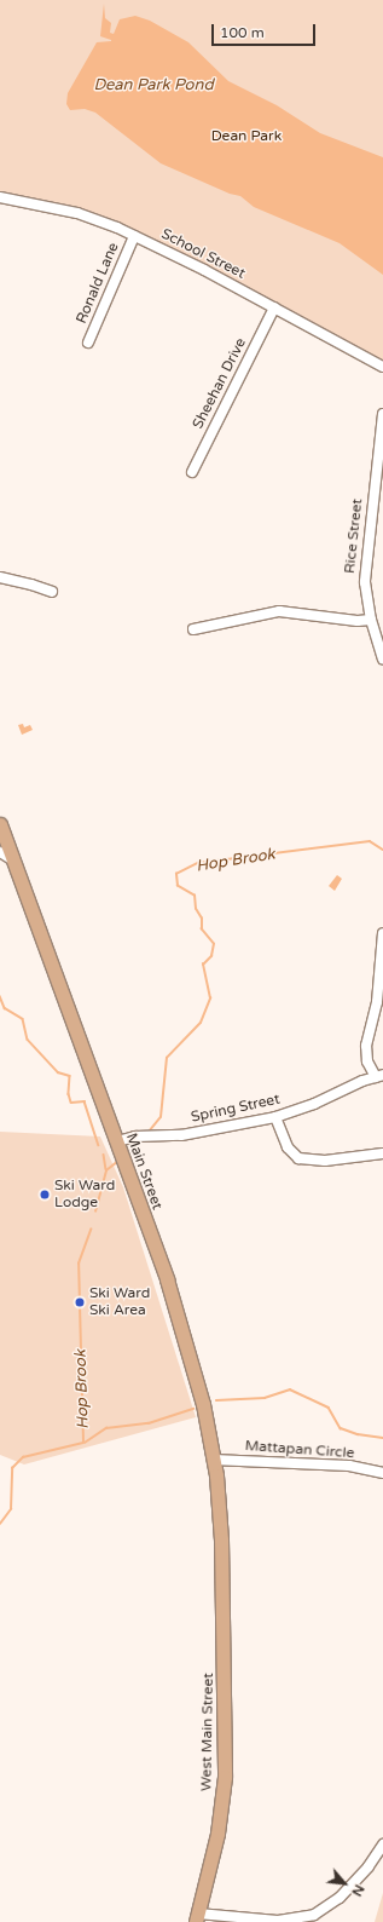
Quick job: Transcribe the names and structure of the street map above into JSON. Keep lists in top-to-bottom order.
{
  "streets": {
    "main road": ["Main Street", "West Main Street"],
    "street": [
      "School Street",
      "Ronald Lane",
      "Sheehan Drive",
      "Rice Street",
      "Spring Street",
      "Mattapan Circle"
    ]
  },
  "crossings": [
    ["School Street", "Ronald Lane"],
    ["School Street", "Sheehan Drive"],
    ["Spring Street", "Main Street"],
    ["Main Street", "Mattapan Circle"],
    ["Main Street", "West Main Street"]
  ],
  "water": ["Dean Park Pond", "Hop Brook"],
  "parks": ["Dean Park"],
  "places": ["Ski Ward Lodge", "Ski Ward Ski Area"],
  "scale_bar": "100 m",
  "north": "bottom right"
}
